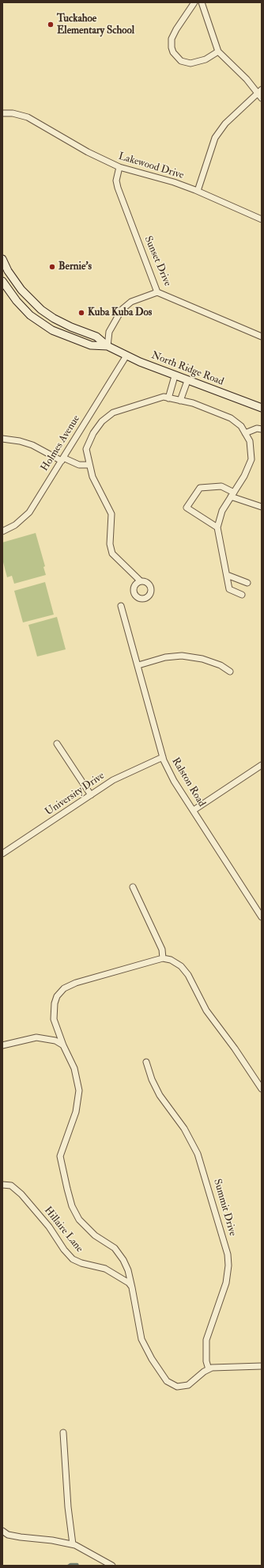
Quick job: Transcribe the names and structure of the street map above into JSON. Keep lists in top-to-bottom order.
{
  "streets": {
    "main road": ["North Ridge Road"],
    "street": [
      "Lakewood Drive",
      "Sunset Drive",
      "Holmes Avenue",
      "Ralston Road",
      "University Drive",
      "Summit Drive",
      "Hillaire Lane"
    ]
  },
  "crossings": [
    ["Lakewood Drive", "Sunset Drive"],
    ["North Ridge Road", "Holmes Avenue"],
    ["Ralston Road", "University Drive"]
  ],
  "places": ["Tuckahoe Elementary School", "Bernie's", "Kuba Kuba Dos"]
}
